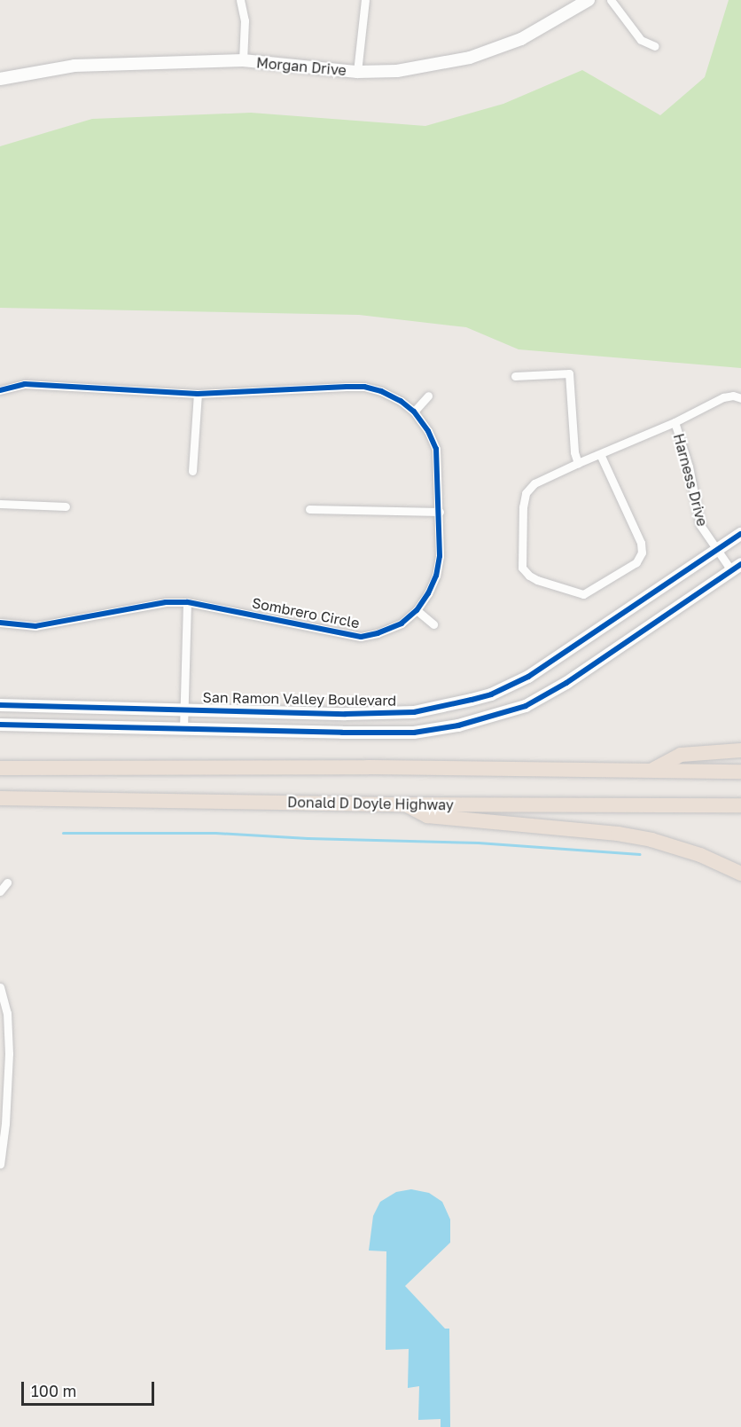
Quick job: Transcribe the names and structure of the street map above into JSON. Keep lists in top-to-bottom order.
{
  "streets": {
    "highway": ["Donald D Doyle Highway"],
    "main road": ["Morgan Drive", "San Ramon Valley Boulevard"],
    "street": ["Harness Drive", "Sombrero Circle"]
  },
  "crossings": [
    ["Harness Drive", "San Ramon Valley Boulevard"]
  ],
  "scale_bar": "100 m"
}
